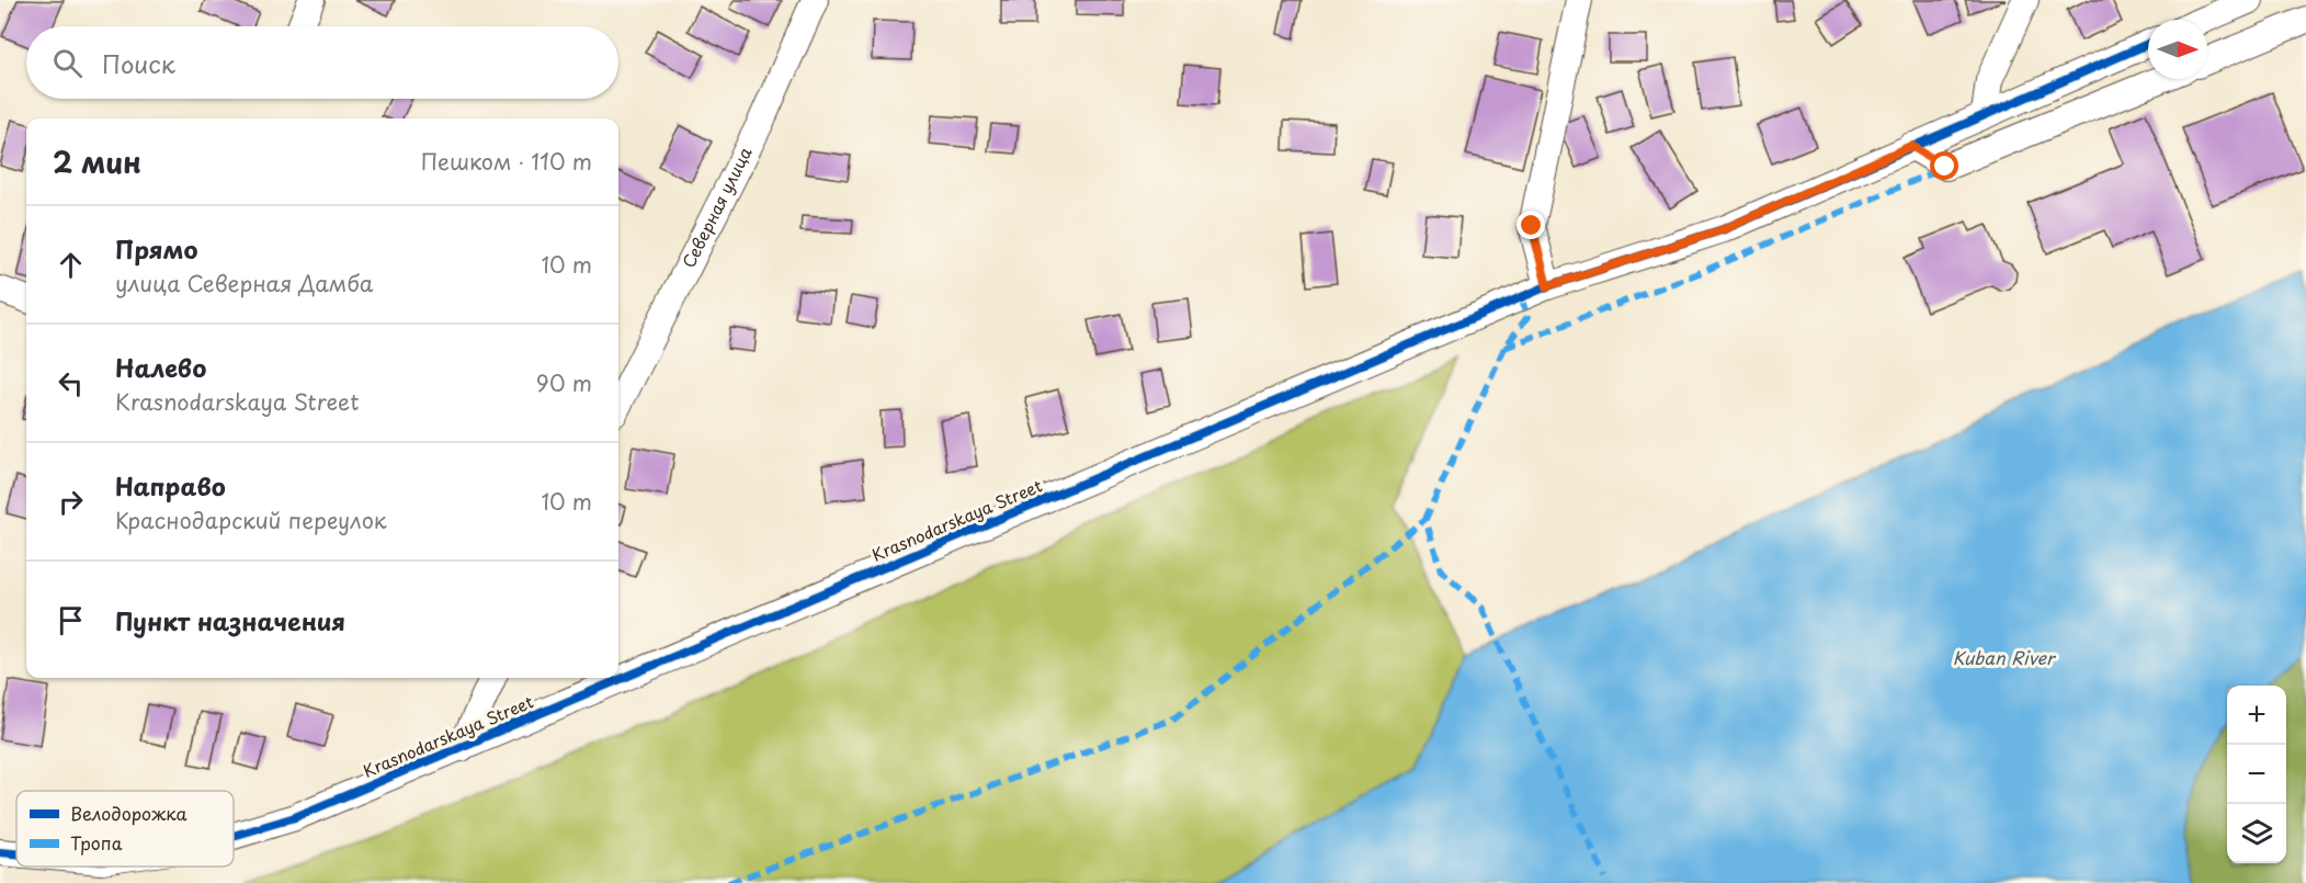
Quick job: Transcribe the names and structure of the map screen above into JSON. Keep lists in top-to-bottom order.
{
  "streets": {
    "street": ["Северная улица", "Krasnodarskaya Street"]
  },
  "water": ["Kuban River"],
  "legend": ["Велодорожка", "Тропа"],
  "north": "right",
  "page": {
    "search": "Поиск",
    "heading": ["2 мин", "Пешком · 110 m"],
    "list": [
      ["Прямо", "улица Северная Дамба", "10 m"],
      ["Налево", "Krasnodarskaya Street", "90 m"],
      ["Направо", "Краснодарский переулок", "10 m"],
      "Пункт назначения"
    ],
    "map_buttons": ["+", "−"]
  }
}
